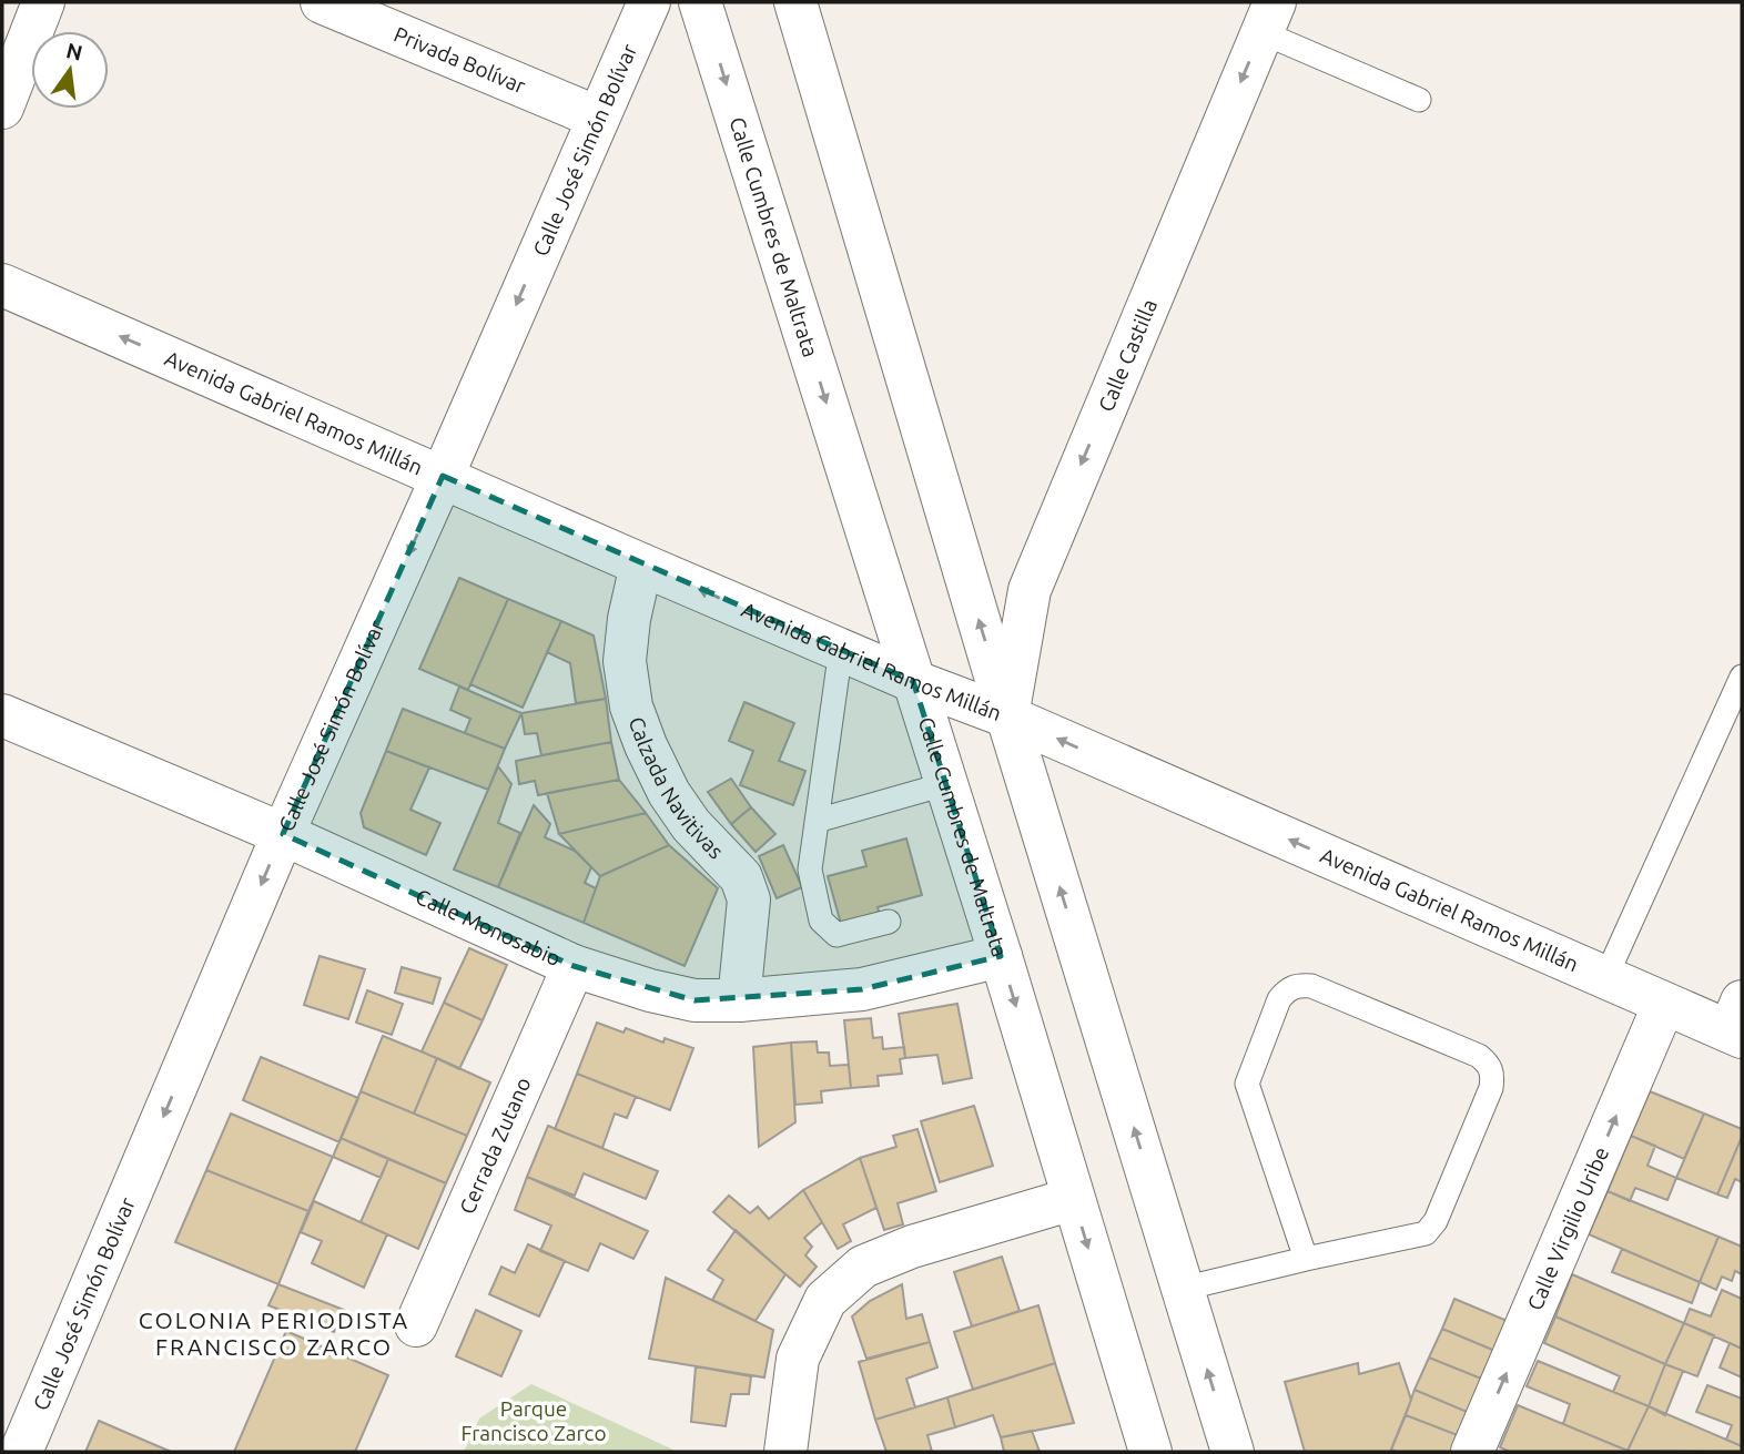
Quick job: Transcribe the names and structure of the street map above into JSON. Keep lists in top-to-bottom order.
{
  "streets": {
    "street": [
      "Privada Bolívar",
      "Calle José Simón Bolívar",
      "Calle Cumbres de Maltrata",
      "Calle Castilla",
      "Avenida Gabriel Ramos Millán",
      "Calzada Navitivas",
      "Calle Monosabio",
      "Cerrada Zutano",
      "Calle Virgilio Uribe"
    ]
  },
  "crossings": [
    ["Privada Bolívar", "Calle José Simón Bolívar"],
    ["Calle José Simón Bolívar", "Avenida Gabriel Ramos Millán"],
    ["Calle José Simón Bolívar", "Calle Monosabio"],
    ["Calle Cumbres de Maltrata", "Avenida Gabriel Ramos Millán"],
    ["Calle Cumbres de Maltrata", "Calle Monosabio"],
    ["Calle Castilla", "Avenida Gabriel Ramos Millán"],
    ["Avenida Gabriel Ramos Millán", "Calzada Navitivas"],
    ["Avenida Gabriel Ramos Millán", "Calle Virgilio Uribe"],
    ["Calzada Navitivas", "Calle Monosabio"],
    ["Calle Monosabio", "Cerrada Zutano"]
  ],
  "one_way": [
    "Calle José Simón Bolívar",
    "Calle Castilla",
    "Avenida Gabriel Ramos Millán",
    "Calle Virgilio Uribe"
  ],
  "districts": ["COLONIA PERIODISTA FRANCISCO ZARCO"],
  "parks": ["Parque Francisco Zarco"],
  "north": "top"
}
